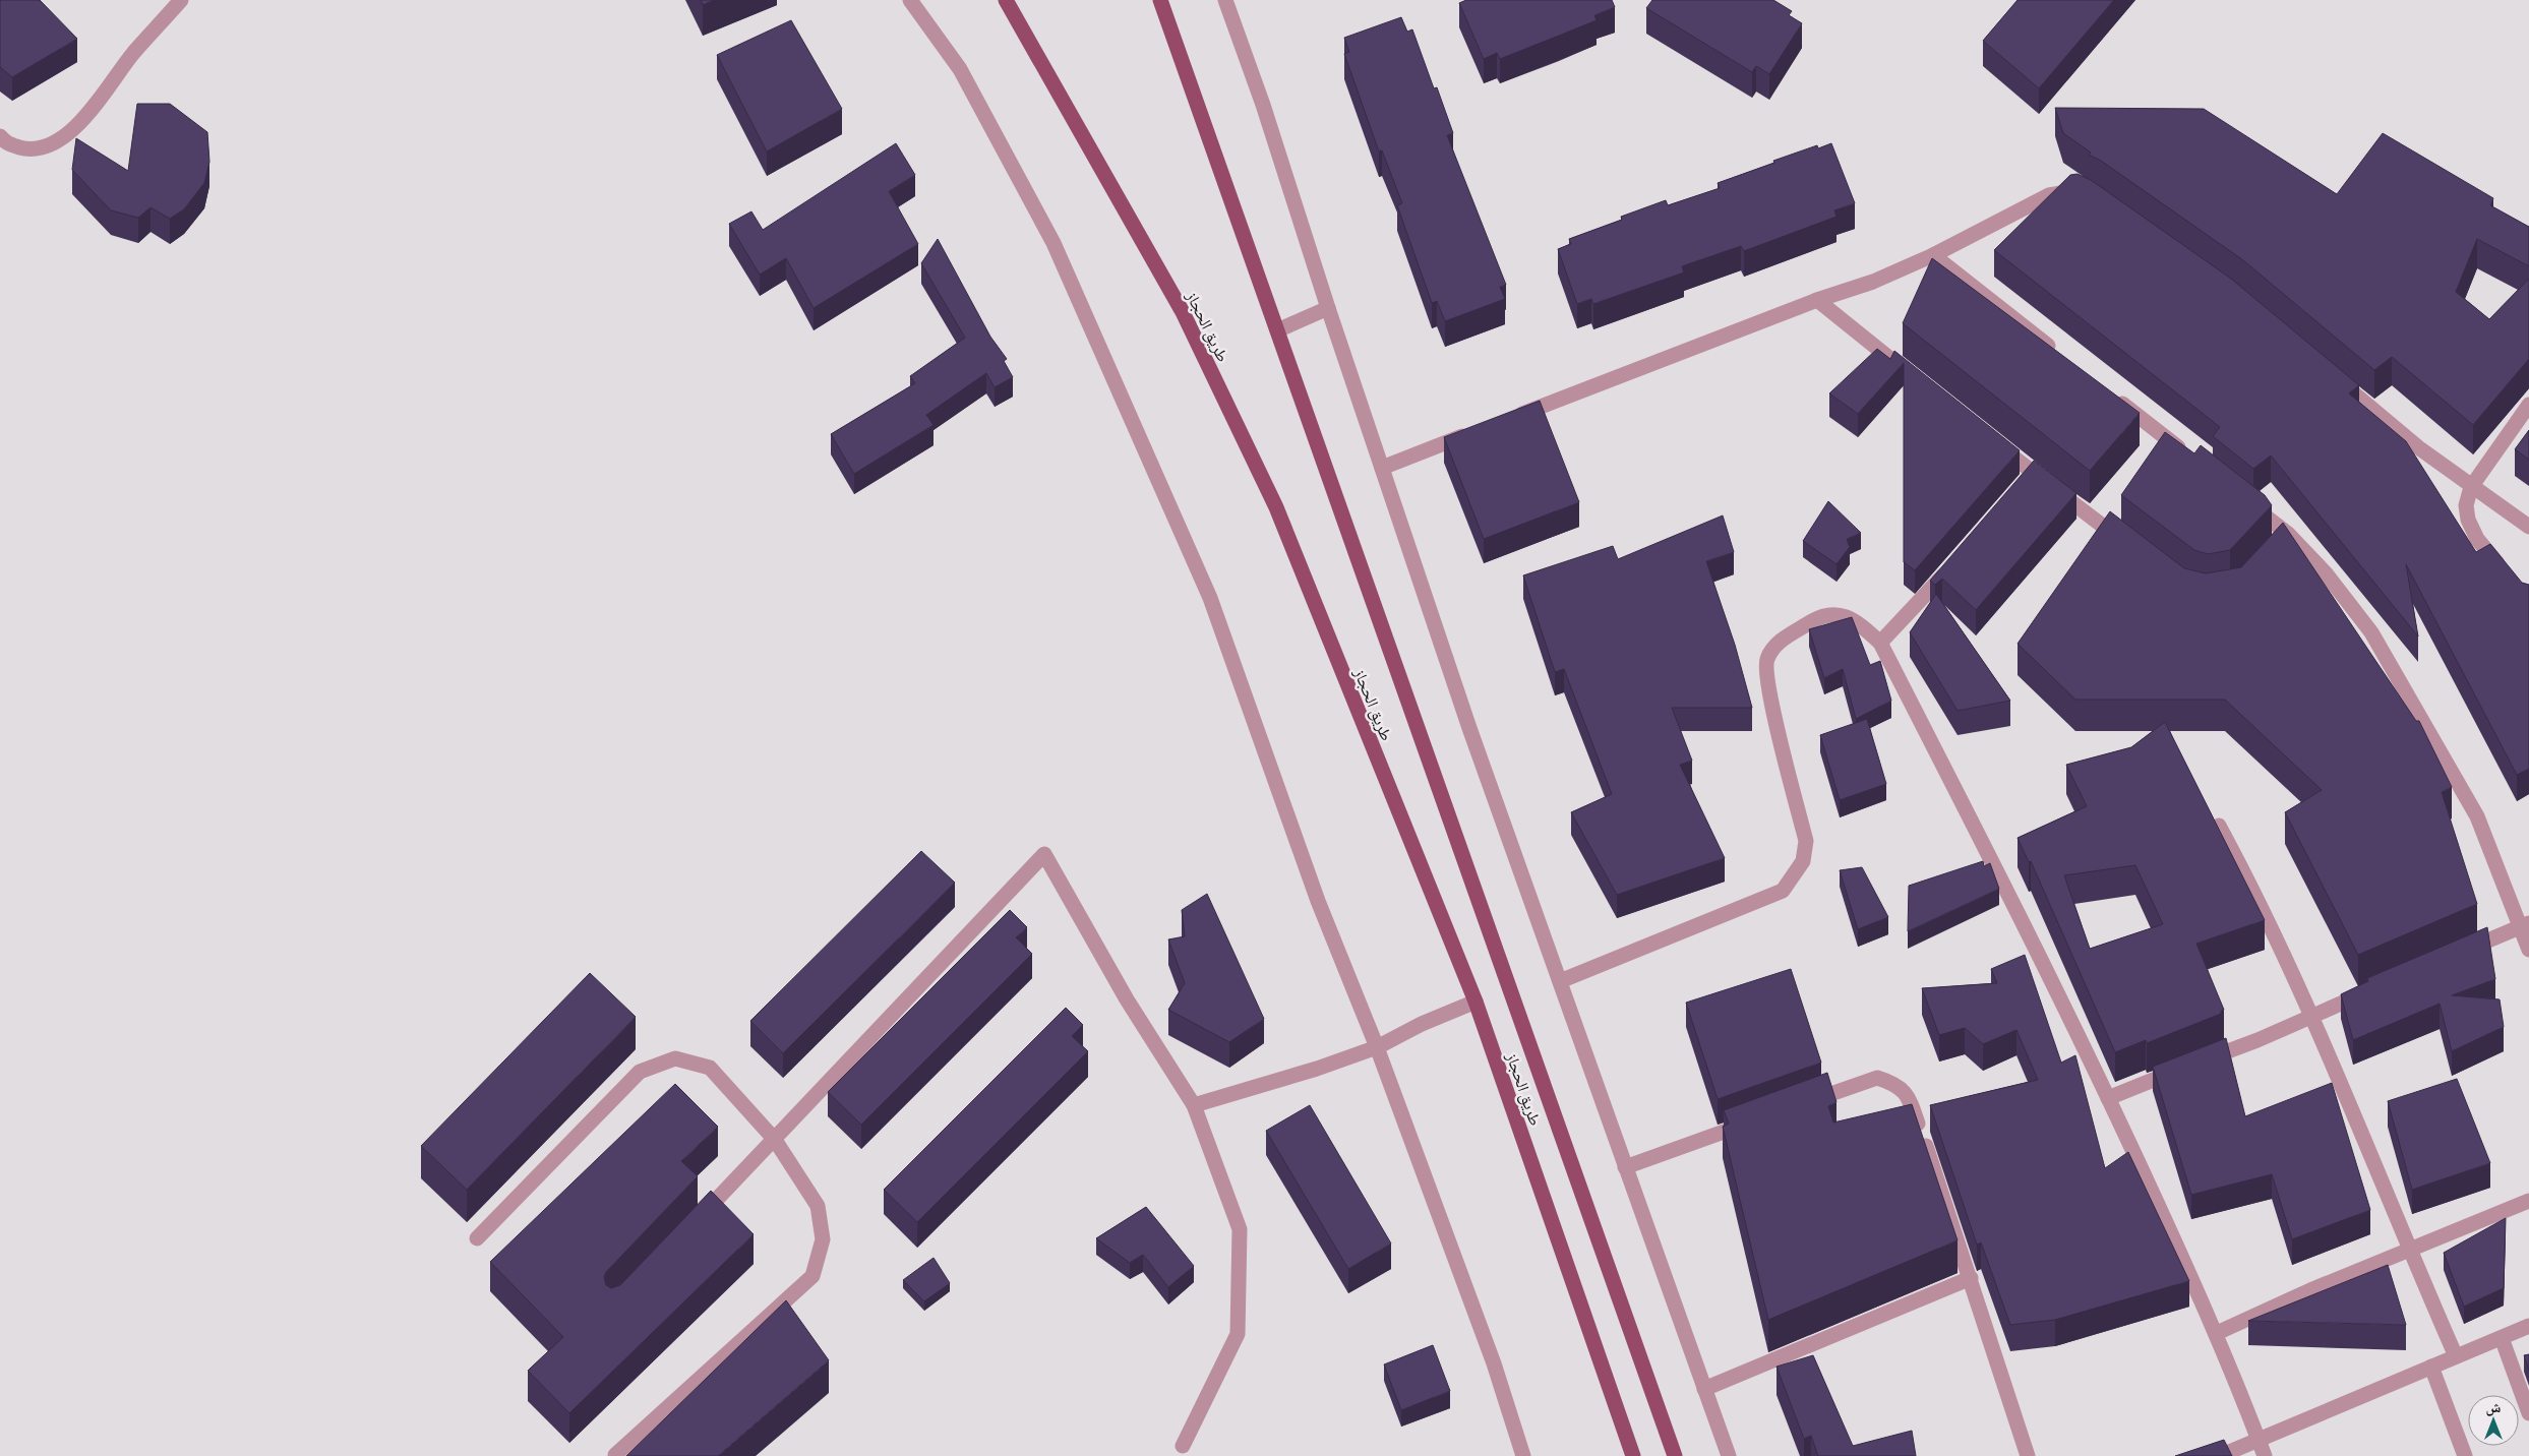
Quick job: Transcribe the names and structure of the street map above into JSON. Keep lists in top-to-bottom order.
{
  "streets": {
    "main road": ["طريق الحجاز"]
  },
  "north": "top"
}
